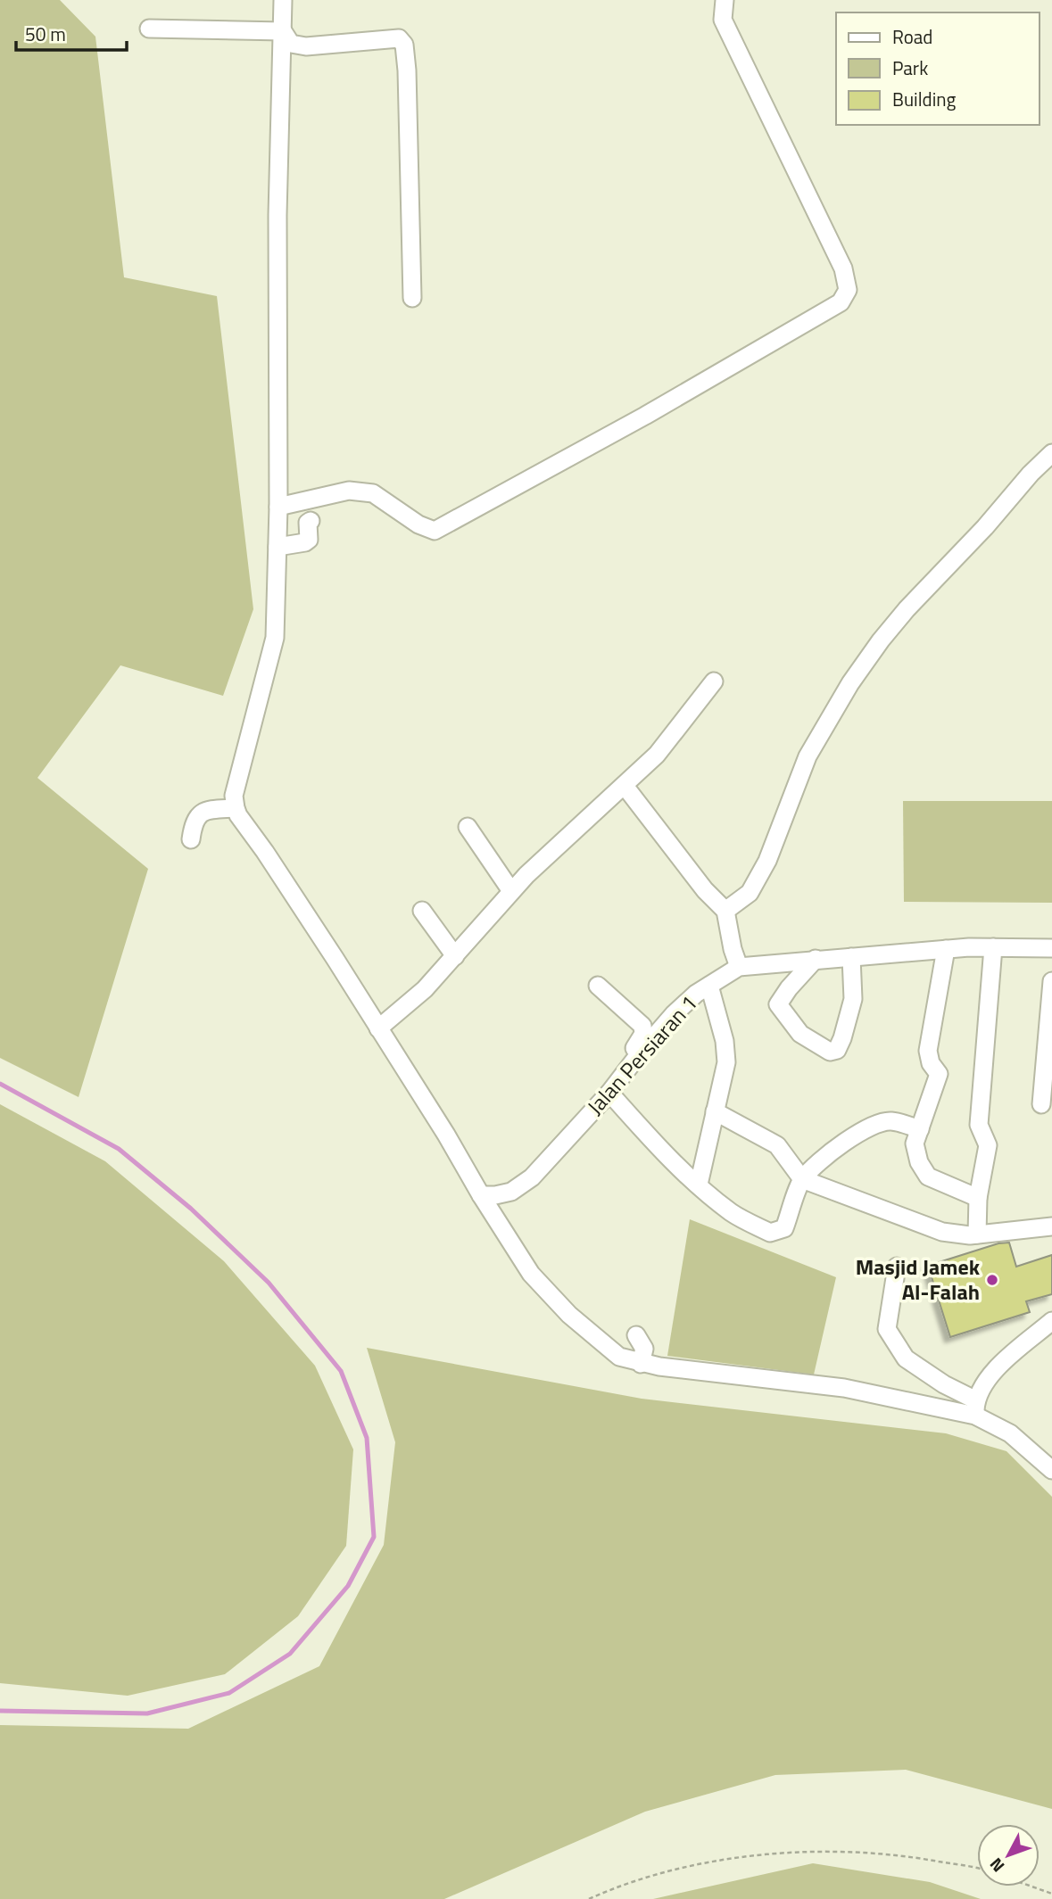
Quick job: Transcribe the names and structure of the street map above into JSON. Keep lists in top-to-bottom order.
{
  "streets": {
    "street": ["Jalan Persiaran 1"]
  },
  "places": ["Masjid Jamek Al-Falah"],
  "legend": ["Road", "Park", "Building"],
  "scale_bar": "50 m",
  "north": "bottom left"
}
